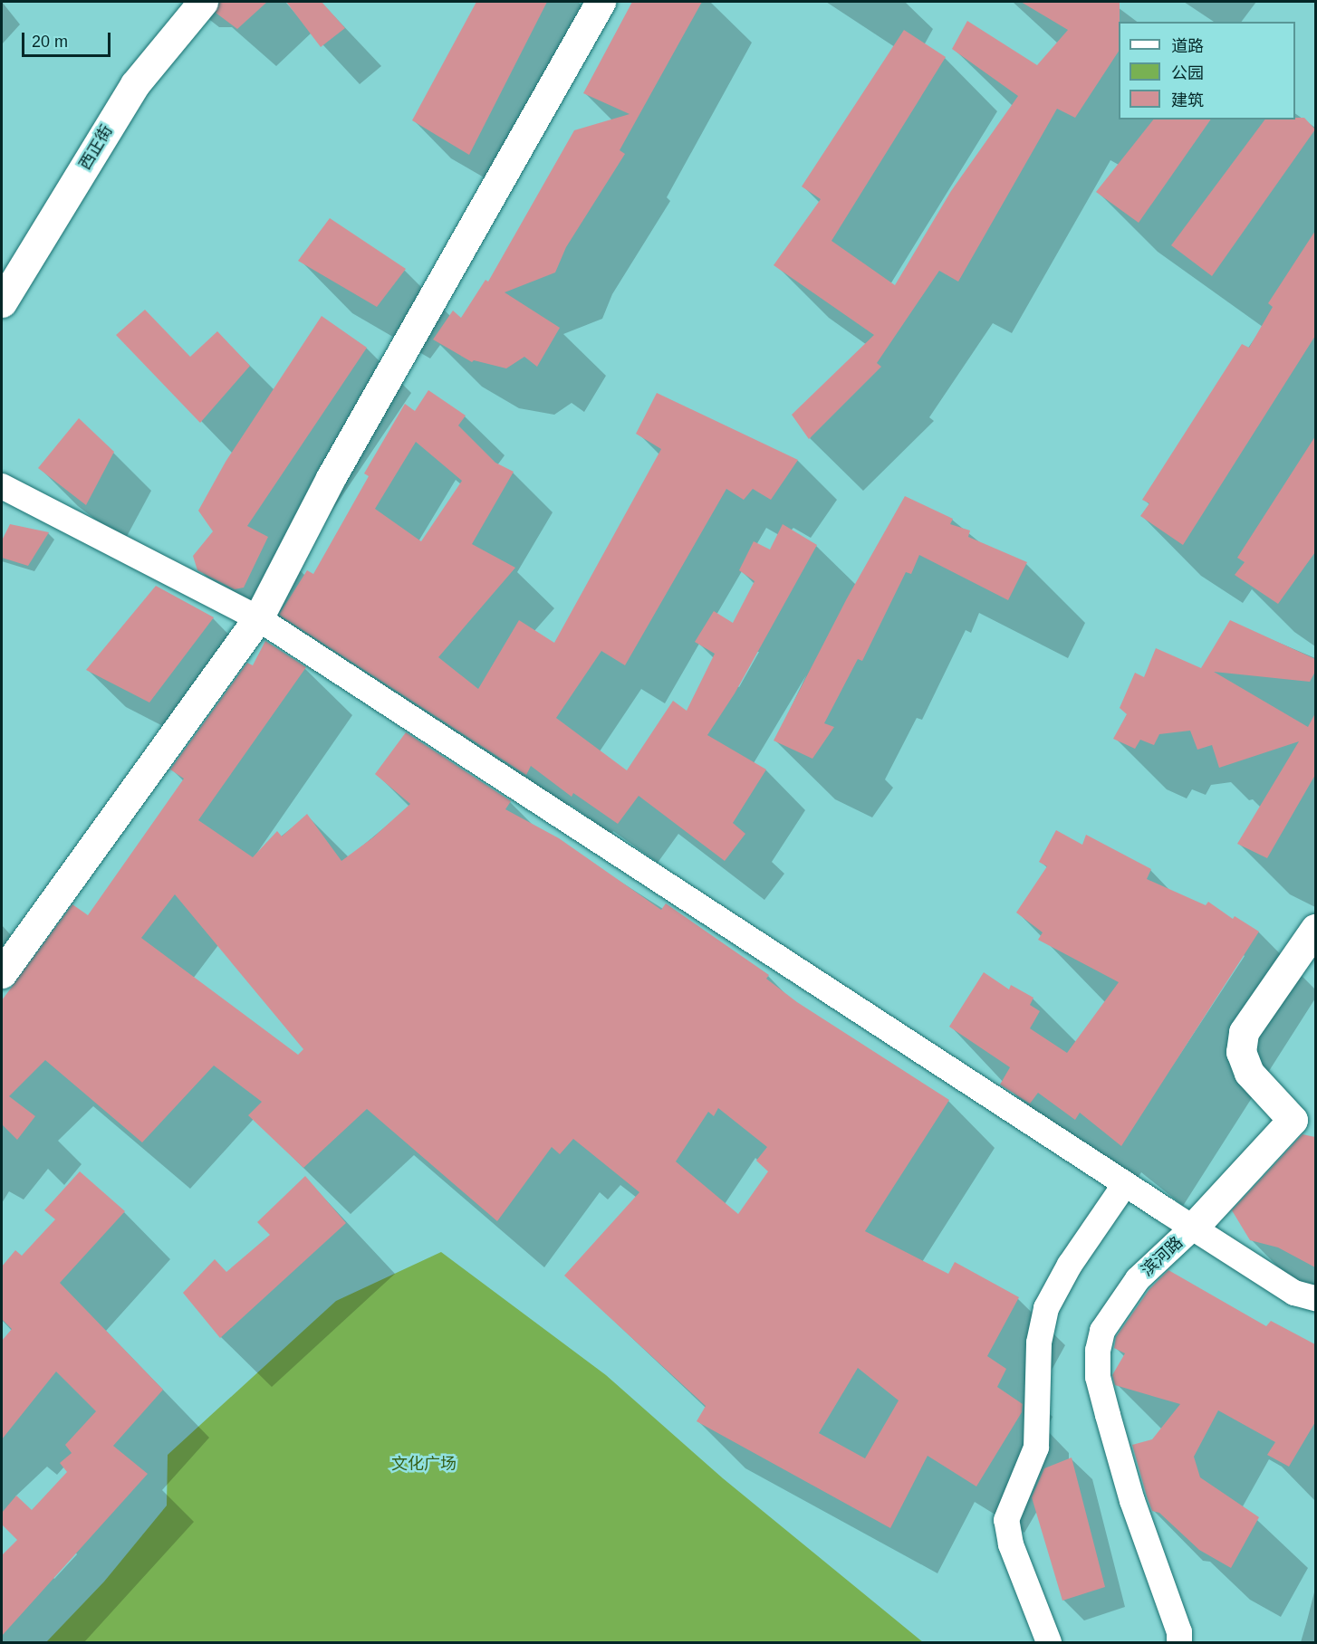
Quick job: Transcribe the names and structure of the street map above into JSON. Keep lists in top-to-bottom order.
{
  "streets": {
    "main road": ["西正街", "滨河路"]
  },
  "parks": ["文化广场"],
  "legend": ["道路", "公园", "建筑"],
  "scale_bar": "20 m"
}
